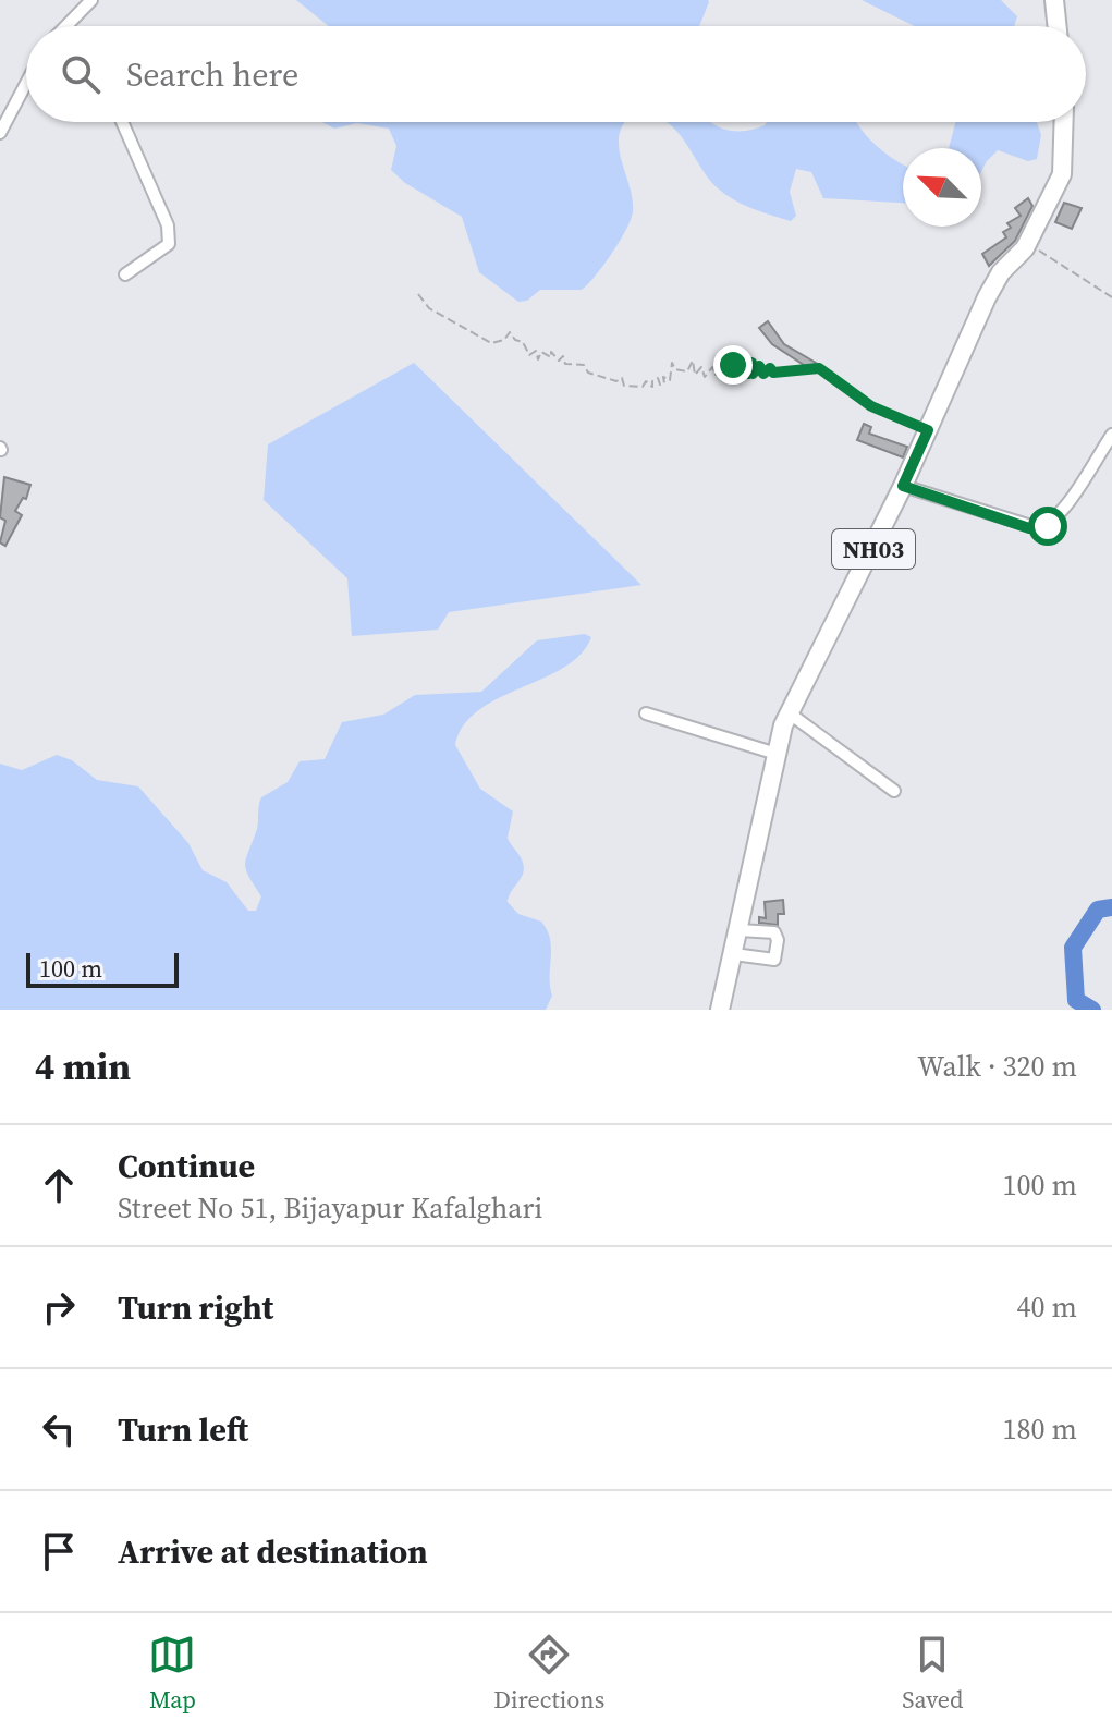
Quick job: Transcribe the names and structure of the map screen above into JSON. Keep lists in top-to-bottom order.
{
  "streets": {
    "main road": ["NH03"]
  },
  "scale_bar": "100 m",
  "north": "top left",
  "page": {
    "search": "Search here",
    "scale": "100 m",
    "heading": ["4 min", "Walk · 320 m"],
    "list": [
      ["Continue", "Street No 51, Bijayapur Kafalghari", "100 m"],
      ["Turn right", "40 m"],
      ["Turn left", "180 m"],
      "Arrive at destination"
    ],
    "nav": ["Map", "Directions", "Saved"]
  }
}
